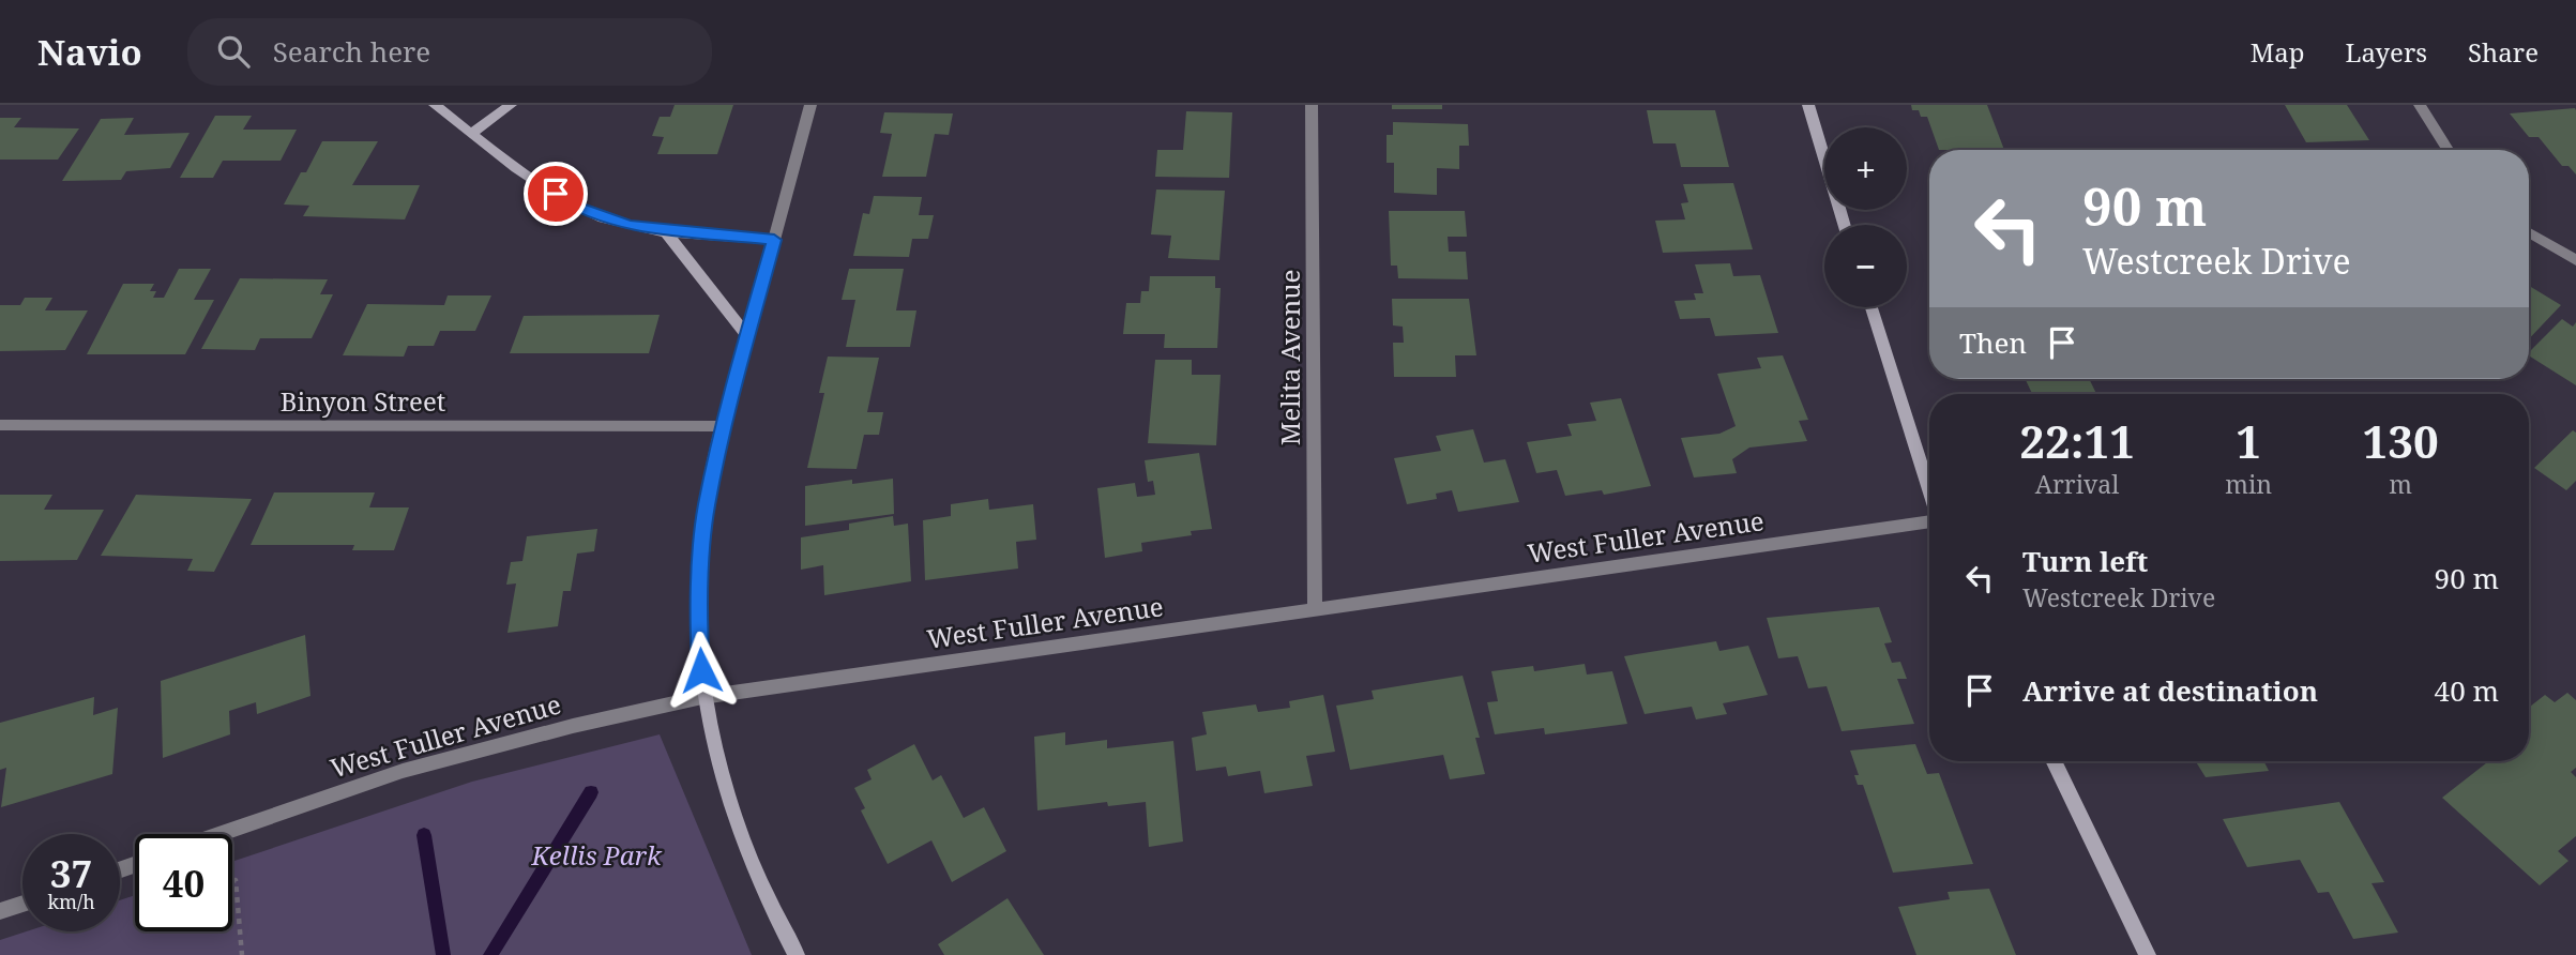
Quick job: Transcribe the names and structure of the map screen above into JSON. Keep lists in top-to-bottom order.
{
  "streets": {
    "street": ["Melita Avenue", "Binyon Street", "West Fuller Avenue"]
  },
  "crossings": [
    ["Melita Avenue", "West Fuller Avenue"]
  ],
  "parks": ["Kellis Park"],
  "page": {
    "header": "Navio",
    "search": "Search here",
    "nav": ["Map", "Layers", "Share"],
    "map_buttons": ["+", "−"],
    "turn": ["90 m", "Westcreek Drive"],
    "then": "Then",
    "eta": [
      "22:11",
      "Arrival",
      "1",
      "min",
      "130",
      "m"
    ],
    "list": [
      {
        "name": "Turn left",
        "note": "Westcreek Drive",
        "value": "90 m"
      },
      {
        "name": "Arrive at destination",
        "value": "40 m"
      }
    ],
    "speed": "37 km/h",
    "limit": "40"
  }
}
